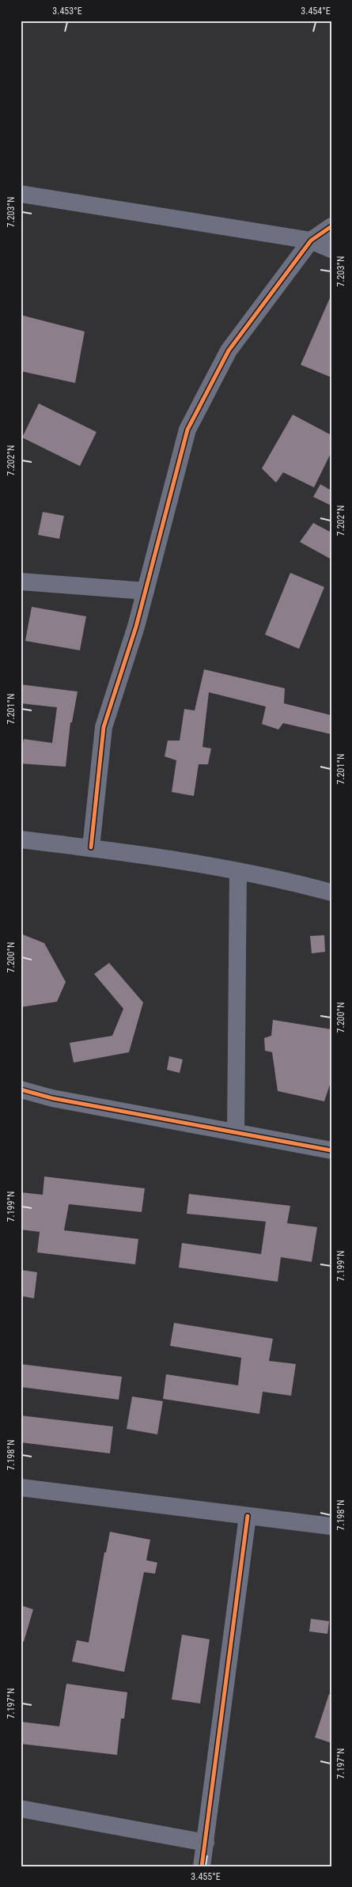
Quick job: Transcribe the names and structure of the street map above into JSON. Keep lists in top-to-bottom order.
{
  "coordinates": [
    "3.453°E",
    "3.454°E",
    "7.203°N",
    "7.202°N",
    "7.201°N",
    "7.200°N",
    "7.199°N",
    "7.198°N",
    "7.197°N",
    "3.455°E"
  ]
}
